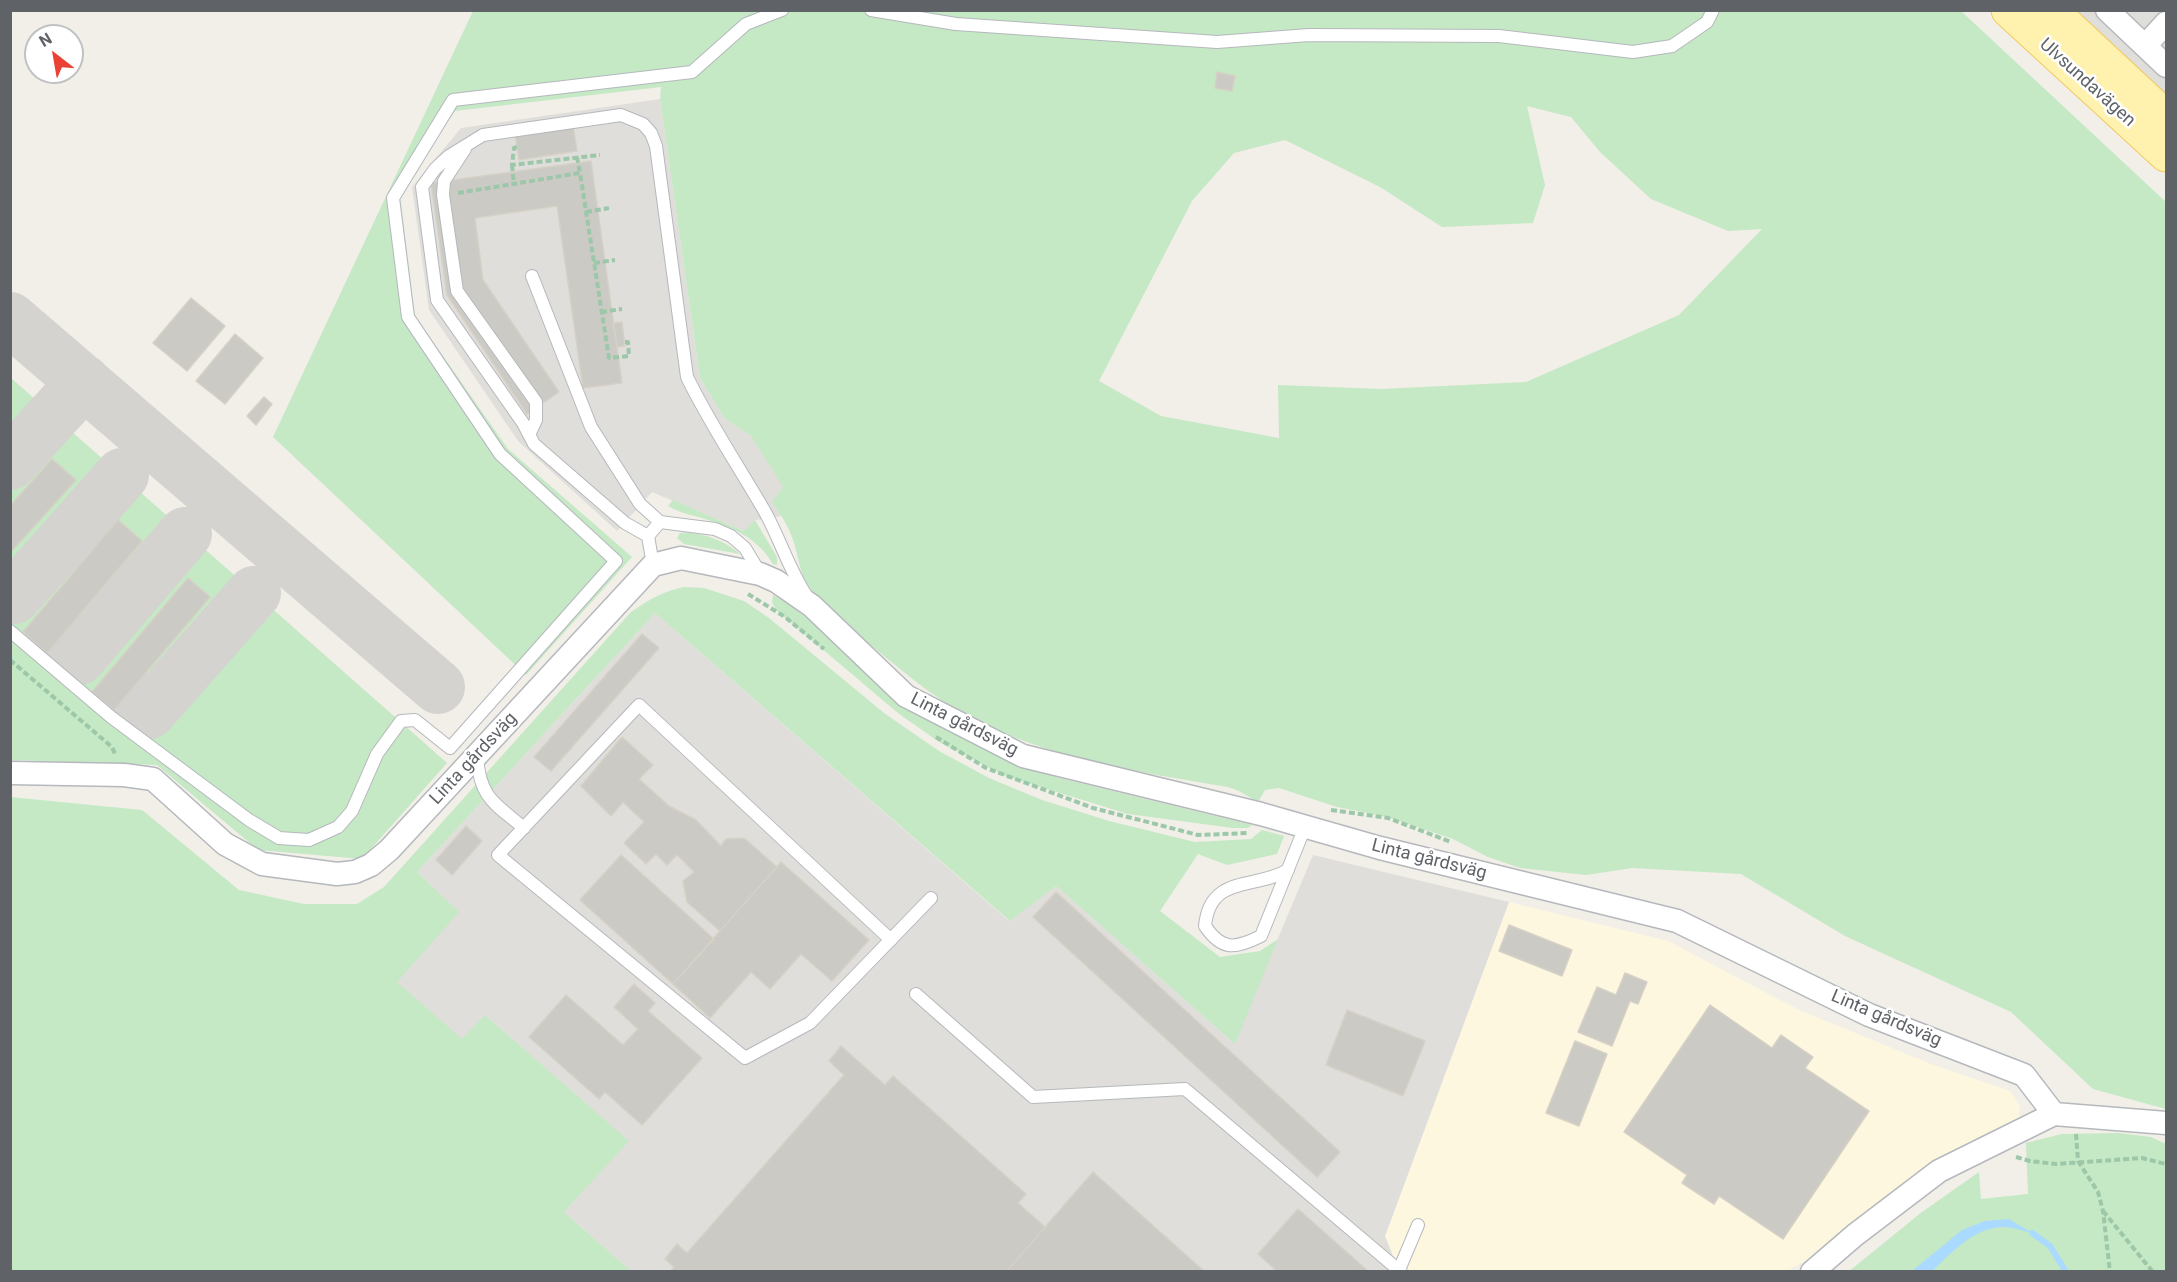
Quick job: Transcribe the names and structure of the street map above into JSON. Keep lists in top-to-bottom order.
{
  "streets": {
    "main road": ["Ulvsundavägen"],
    "street": ["Linta gårdsväg"]
  },
  "north": "top left"
}
